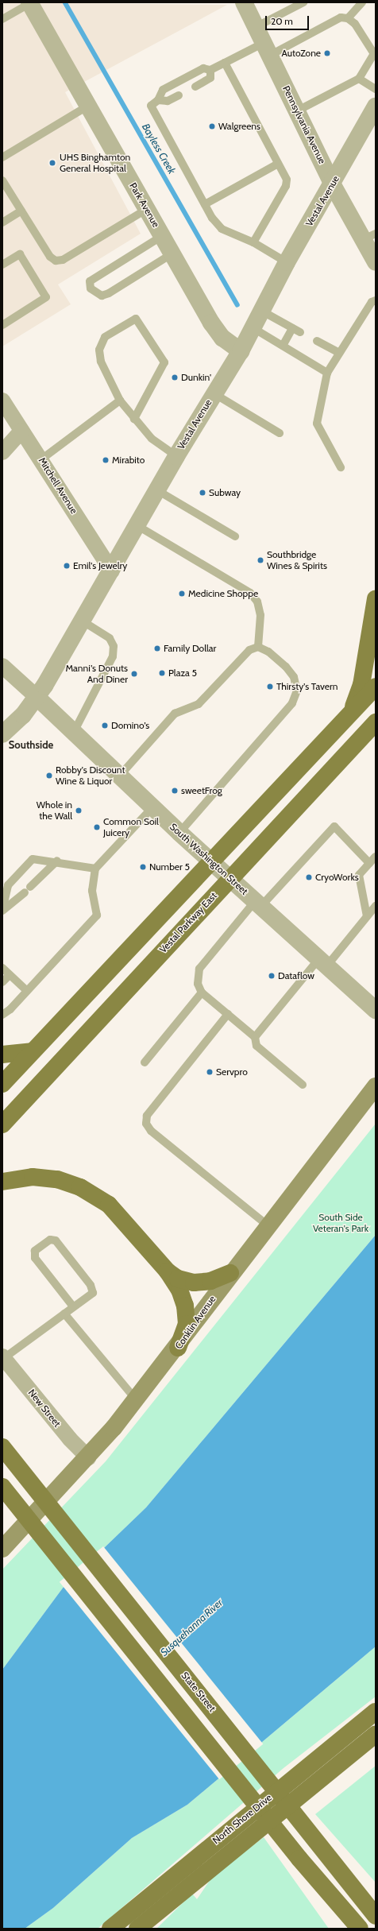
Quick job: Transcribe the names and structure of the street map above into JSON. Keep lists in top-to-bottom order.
{
  "streets": {
    "main road": [
      "Vestal Parkway East",
      "Conklin Avenue",
      "State Street",
      "North Shore Drive"
    ],
    "street": [
      "Pennsylvania Avenue",
      "Vestal Avenue",
      "Park Avenue",
      "Mitchell Avenue",
      "South Washington Street",
      "New Street"
    ]
  },
  "crossings": [
    ["Pennsylvania Avenue", "Vestal Avenue"],
    ["Vestal Avenue", "Park Avenue"],
    ["Vestal Avenue", "Mitchell Avenue"],
    ["Vestal Avenue", "South Washington Street"],
    ["South Washington Street", "Vestal Parkway East"],
    ["Conklin Avenue", "New Street"]
  ],
  "districts": ["Southside"],
  "water": ["Bayless Creek", "Susquehanna River"],
  "parks": ["South Side Veteran's Park"],
  "places": [
    "AutoZone",
    "Walgreens",
    "UHS Binghamton General Hospital",
    "Dunkin'",
    "Mirabito",
    "Subway",
    "Southbridge Wines & Spirits",
    "Emil's Jewelry",
    "Medicine Shoppe",
    "Family Dollar",
    "Plaza 5",
    "Manni's Donuts And Diner",
    "Thirsty's Tavern",
    "Domino's",
    "Robby's Discount Wine & Liquor",
    "sweetFrog",
    "Whole in the Wall",
    "Common Soil Juicery",
    "Number 5",
    "CryoWorks",
    "Dataflow",
    "Servpro"
  ],
  "scale_bar": "20 m"
}
